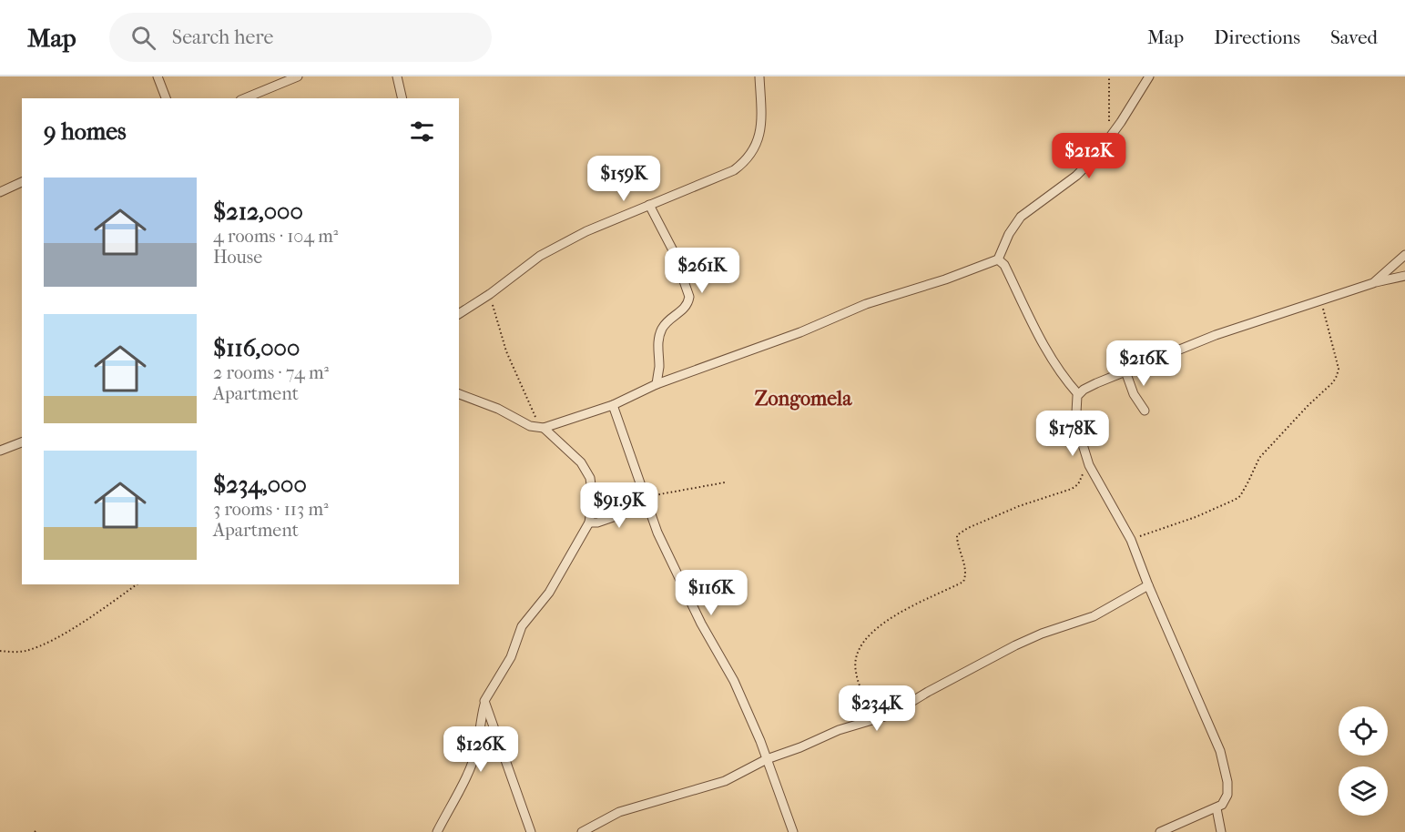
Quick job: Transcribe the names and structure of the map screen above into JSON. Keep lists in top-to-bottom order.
{
  "districts": ["Zongomela"],
  "page": {
    "header": "Map",
    "search": "Search here",
    "nav": ["Map", "Directions", "Saved"],
    "heading": "9 homes",
    "price": [
      "$212K",
      "$159K",
      "$261K",
      "$216K",
      "$178K",
      "$91.9K",
      "$116K",
      "$234K",
      "$126K"
    ],
    "list": [
      {
        "name": "$212,000",
        "note": "4 rooms · 104 m² · House"
      },
      {
        "name": "$116,000",
        "note": "2 rooms · 74 m² · Apartment"
      },
      {
        "name": "$234,000",
        "note": "3 rooms · 113 m² · Apartment"
      }
    ]
  }
}
